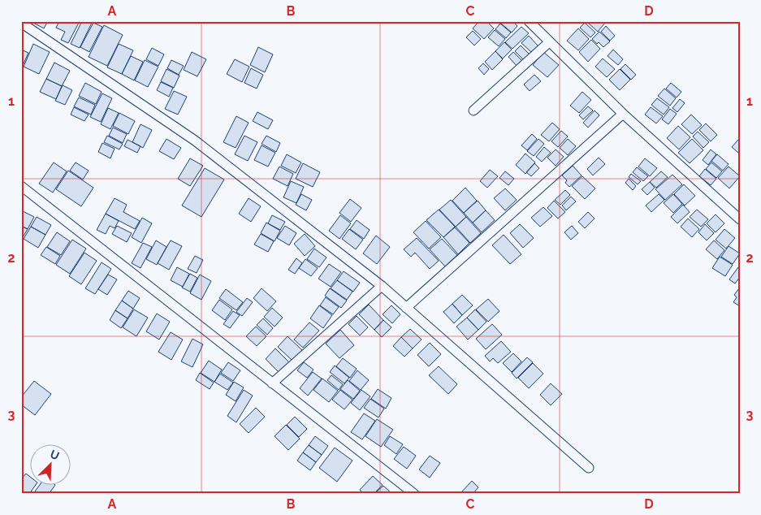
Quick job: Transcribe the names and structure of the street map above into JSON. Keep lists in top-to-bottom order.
{
  "north": "top right",
  "grid": {
    "columns": [
      "A",
      "B",
      "C",
      "D"
    ],
    "rows": ["1", "2", "3"]
  }
}
